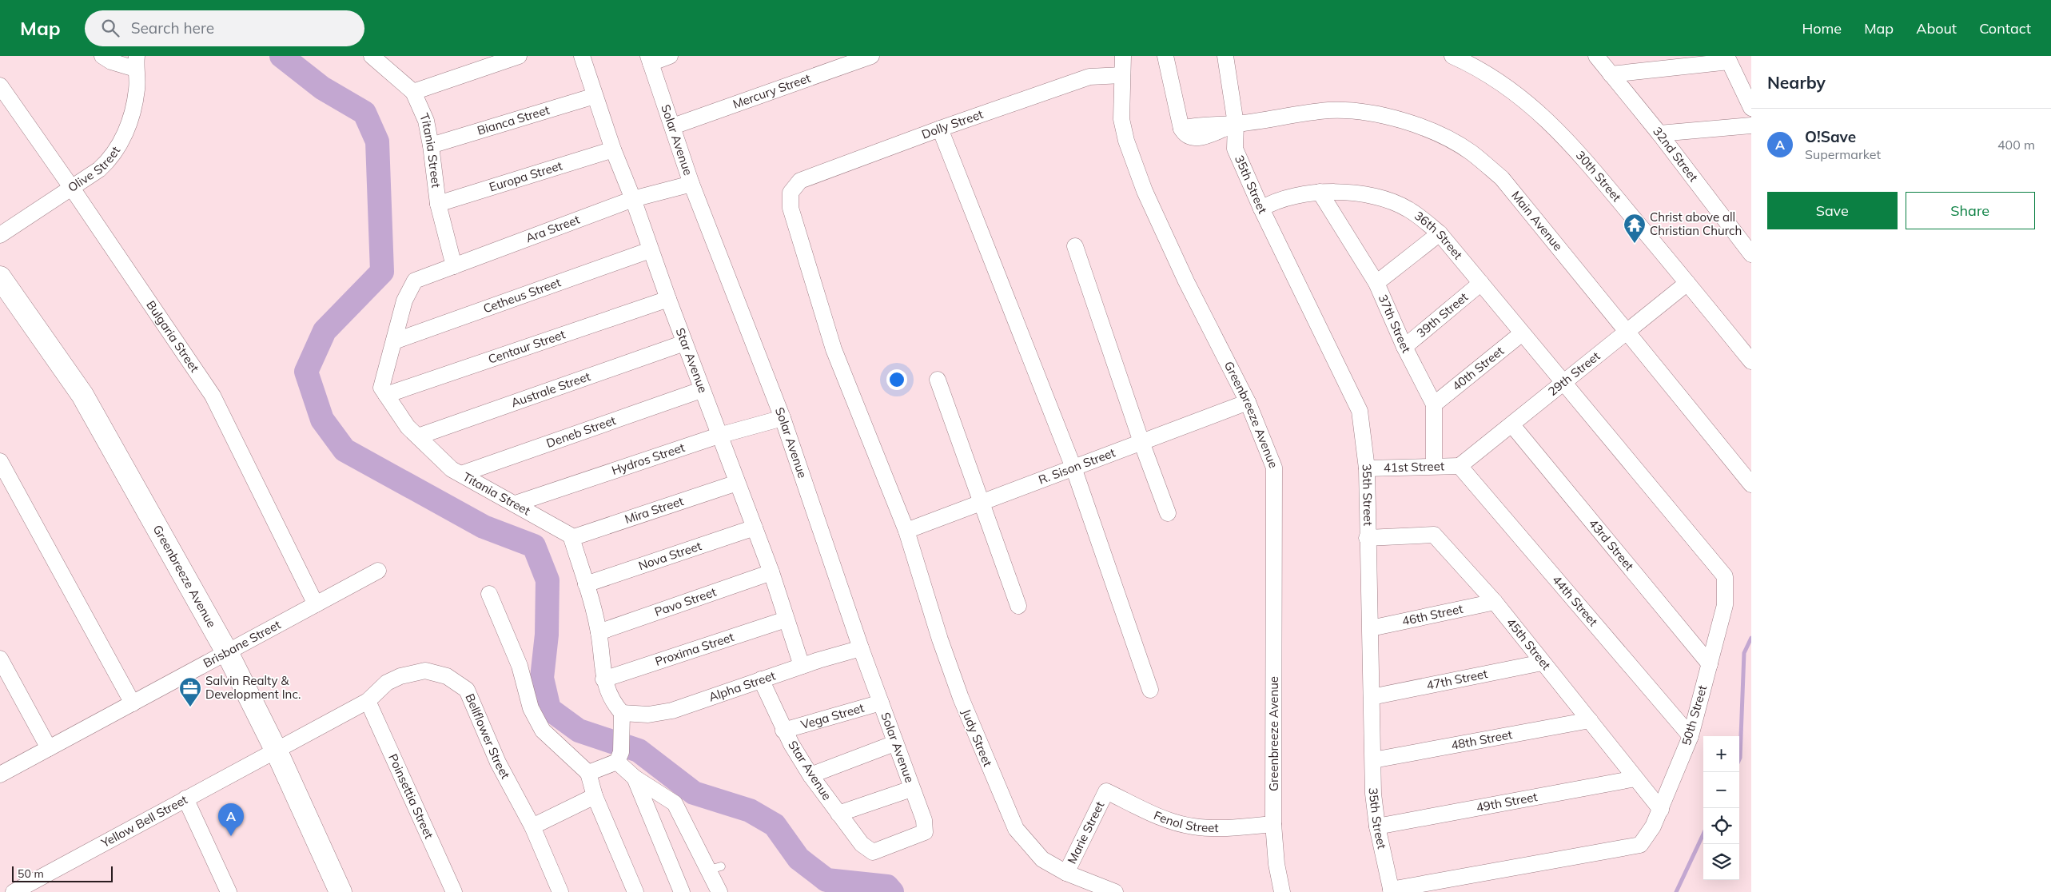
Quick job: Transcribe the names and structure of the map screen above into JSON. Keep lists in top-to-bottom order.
{
  "streets": {
    "street": [
      "Mercury Street",
      "Bianca Street",
      "Dolly Street",
      "Solar Avenue",
      "Titania Street",
      "32nd Street",
      "Olive Street",
      "Europa Street",
      "30th Street",
      "35th Street",
      "Main Avenue",
      "Ara Street",
      "36th Street",
      "Cetheus Street",
      "39th Street",
      "37th Street",
      "Bulgaria Street",
      "Centaur Street",
      "Star Avenue",
      "40th Street",
      "29th Street",
      "Australe Street",
      "Greenbreeze Avenue",
      "Deneb Street",
      "Hydros Street",
      "R. Sison Street",
      "41st Street",
      "Mira Street",
      "43rd Street",
      "Nova Street",
      "44th Street",
      "Pavo Street",
      "46th Street",
      "Brisbane Street",
      "45th Street",
      "Proxima Street",
      "47th Street",
      "Alpha Street",
      "50th Street",
      "Vega Street",
      "Bellflower Street",
      "Judy Street",
      "48th Street",
      "Poinsettia Street",
      "49th Street",
      "Fenol Street",
      "Yellow Bell Street",
      "Marie Street"
    ]
  },
  "crossings": [
    ["Mercury Street", "Solar Avenue"],
    ["Bianca Street", "Titania Street"],
    ["Bianca Street", "Star Avenue"],
    ["Dolly Street", "Greenbreeze Avenue"],
    ["Dolly Street", "Judy Street"],
    ["Solar Avenue", "Ara Street"],
    ["Solar Avenue", "Star Avenue"],
    ["Solar Avenue", "Hydros Street"],
    ["Solar Avenue", "Alpha Street"],
    ["Solar Avenue", "Vega Street"],
    ["Titania Street", "Europa Street"],
    ["Titania Street", "Ara Street"],
    ["Titania Street", "Centaur Street"],
    ["Titania Street", "Australe Street"],
    ["Titania Street", "Deneb Street"],
    ["Titania Street", "Hydros Street"],
    ["Titania Street", "Mira Street"],
    ["Olive Street", "Bulgaria Street"],
    ["Europa Street", "Star Avenue"],
    ["30th Street", "29th Street"],
    ["35th Street", "Main Avenue"],
    ["35th Street", "36th Street"],
    ["35th Street", "41st Street"],
    ["35th Street", "46th Street"],
    ["35th Street", "45th Street"],
    ["35th Street", "47th Street"],
    ["35th Street", "50th Street"],
    ["35th Street", "48th Street"],
    ["35th Street", "49th Street"],
    ["Main Avenue", "29th Street"],
    ["Ara Street", "Cetheus Street"],
    ["Ara Street", "Star Avenue"],
    ["36th Street", "39th Street"],
    ["36th Street", "37th Street"],
    ["36th Street", "40th Street"],
    ["36th Street", "29th Street"],
    ["36th Street", "50th Street"],
    ["Cetheus Street", "Star Avenue"],
    ["39th Street", "37th Street"],
    ["37th Street", "40th Street"],
    ["37th Street", "41st Street"],
    ["Bulgaria Street", "Brisbane Street"],
    ["Centaur Street", "Star Avenue"],
    ["Star Avenue", "Australe Street"],
    ["Star Avenue", "Deneb Street"],
    ["Star Avenue", "Hydros Street"],
    ["Star Avenue", "Mira Street"],
    ["Star Avenue", "Nova Street"],
    ["Star Avenue", "Pavo Street"],
    ["Star Avenue", "Proxima Street"],
    ["Star Avenue", "Alpha Street"],
    ["Star Avenue", "Vega Street"],
    ["29th Street", "41st Street"],
    ["29th Street", "43rd Street"],
    ["29th Street", "44th Street"],
    ["29th Street", "50th Street"],
    ["Greenbreeze Avenue", "R. Sison Street"],
    ["Greenbreeze Avenue", "Brisbane Street"],
    ["Greenbreeze Avenue", "Bellflower Street"],
    ["Greenbreeze Avenue", "Fenol Street"],
    ["Greenbreeze Avenue", "Yellow Bell Street"],
    ["R. Sison Street", "Judy Street"],
    ["41st Street", "44th Street"],
    ["43rd Street", "50th Street"],
    ["44th Street", "50th Street"],
    ["46th Street", "45th Street"],
    ["45th Street", "47th Street"],
    ["45th Street", "50th Street"],
    ["45th Street", "48th Street"],
    ["45th Street", "49th Street"],
    ["Bellflower Street", "Poinsettia Street"],
    ["Bellflower Street", "Yellow Bell Street"],
    ["Judy Street", "Marie Street"],
    ["Fenol Street", "Marie Street"]
  ],
  "places": {
    "temple": ["Christ above all Christian Church"],
    "office": ["Salvin Realty & Development Inc."]
  },
  "scale_bar": "50 m",
  "page": {
    "header": "Map",
    "search": "Search here",
    "nav": [
      "Home",
      "Map",
      "About",
      "Contact"
    ],
    "heading": "Nearby",
    "list": [
      {
        "mark": "A",
        "name": "O!Save",
        "note": "Supermarket",
        "value": "400 m"
      }
    ],
    "buttons": ["Save", "Share"],
    "map_buttons": ["+", "−"],
    "pins": "A",
    "scale": "50 m"
  }
}
